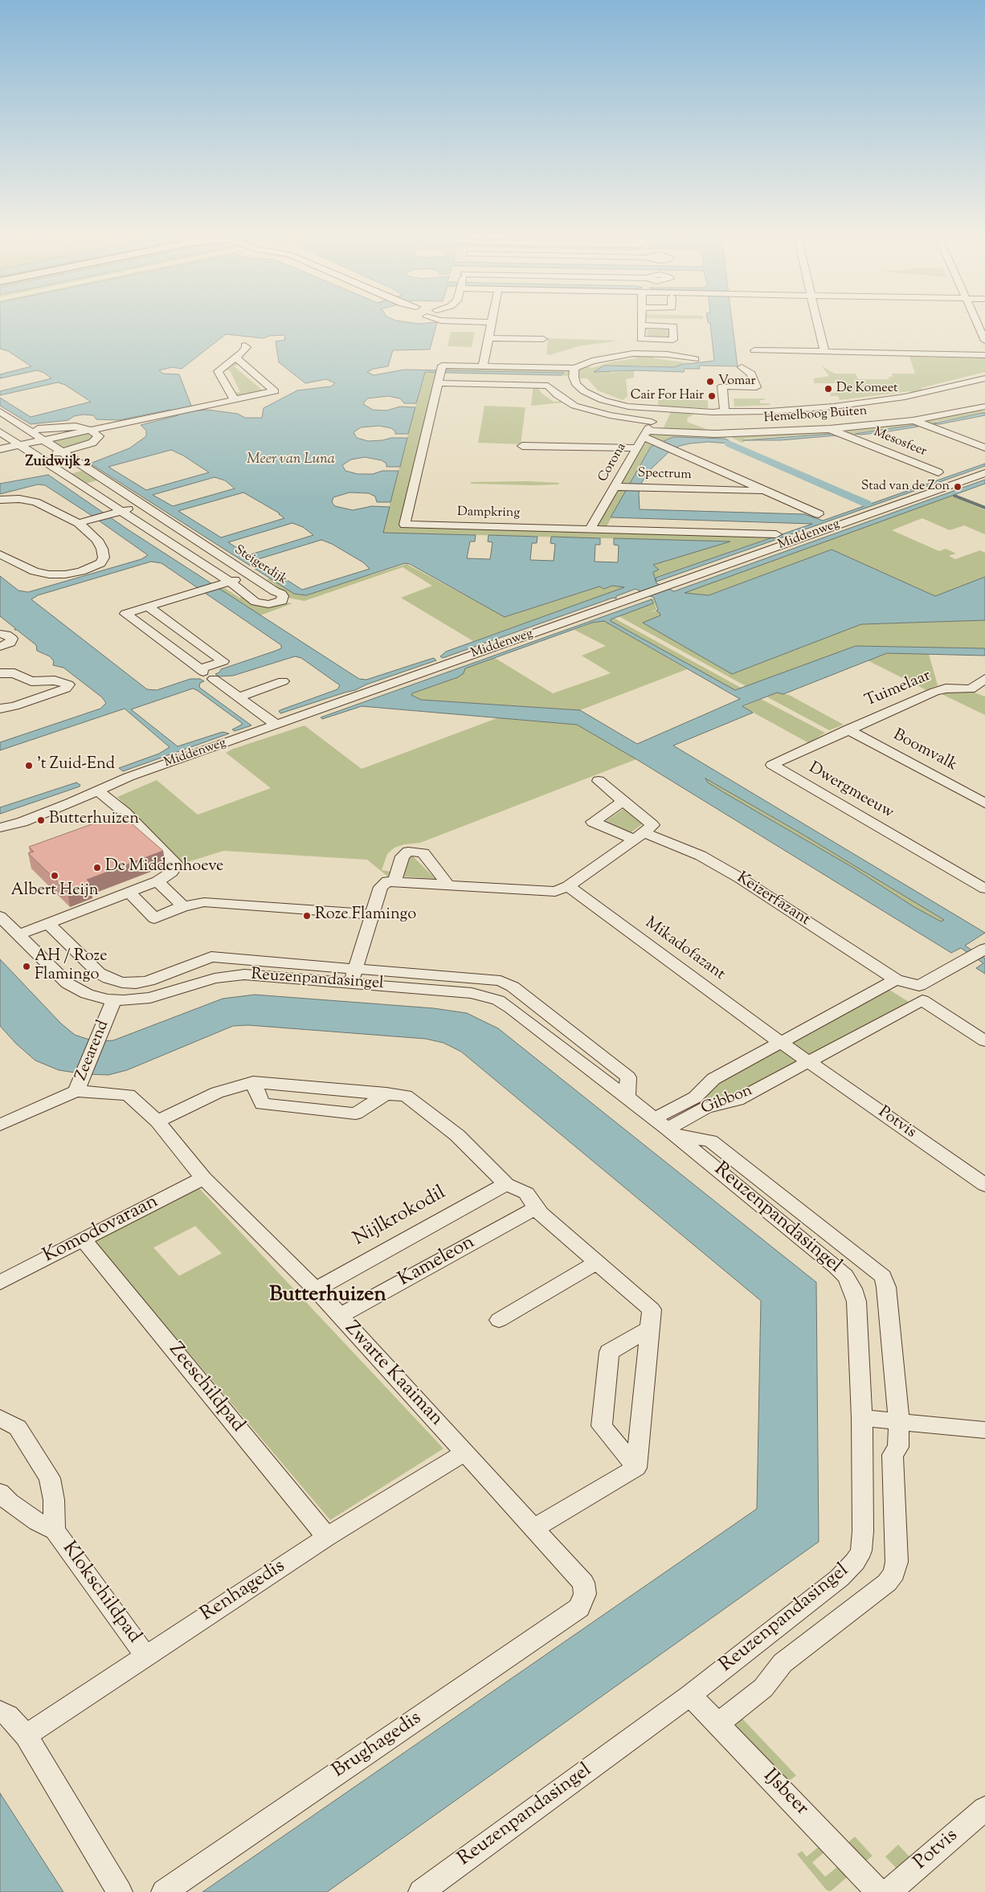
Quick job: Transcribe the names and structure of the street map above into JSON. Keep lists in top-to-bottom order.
{
  "streets": {
    "street": [
      "Hemelboog Buiten",
      "Mesosfeer",
      "Corona",
      "Spectrum",
      "Dampkring",
      "Middenweg",
      "Steigerdijk",
      "Tuimelaar",
      "Boomvalk",
      "Dwergmeeuw",
      "Keizerfazant",
      "Mikadofazant",
      "Reuzenpandasingel",
      "Zeearend",
      "Gibbon",
      "Potvis",
      "Nijlkrokodil",
      "Komodovaraan",
      "Kameleon",
      "Zwarte Kaaiman",
      "Zeeschildpad",
      "Renhagedis",
      "Klokschildpad",
      "Brughagedis",
      "IJsbeer"
    ]
  },
  "crossings": [
    ["Hemelboog Buiten", "Mesosfeer"],
    ["Hemelboog Buiten", "Corona"],
    ["Hemelboog Buiten", "Spectrum"],
    ["Corona", "Spectrum"],
    ["Corona", "Dampkring"],
    ["Tuimelaar", "Boomvalk"],
    ["Tuimelaar", "Dwergmeeuw"],
    ["Boomvalk", "Dwergmeeuw"],
    ["Keizerfazant", "Gibbon"],
    ["Mikadofazant", "Gibbon"],
    ["Reuzenpandasingel", "Zeearend"],
    ["Reuzenpandasingel", "Gibbon"],
    ["Reuzenpandasingel", "IJsbeer"],
    ["Zeearend", "Zwarte Kaaiman"],
    ["Gibbon", "Potvis"],
    ["Nijlkrokodil", "Zwarte Kaaiman"],
    ["Komodovaraan", "Zwarte Kaaiman"],
    ["Komodovaraan", "Zeeschildpad"],
    ["Kameleon", "Zwarte Kaaiman"],
    ["Zwarte Kaaiman", "Renhagedis"],
    ["Zwarte Kaaiman", "Brughagedis"],
    ["Zeeschildpad", "Renhagedis"],
    ["Renhagedis", "Klokschildpad"]
  ],
  "districts": ["Zuidwijk 2", "Butterhuizen"],
  "water": ["Meer van Luna"],
  "places": [
    "Vomar",
    "De Komeet",
    "Cair For Hair",
    "Stad van de Zon",
    "'t Zuid-End",
    "Butterhuizen",
    "De Middenhoeve",
    "Albert Heijn",
    "Roze Flamingo",
    "AH / Roze Flamingo"
  ]
}
